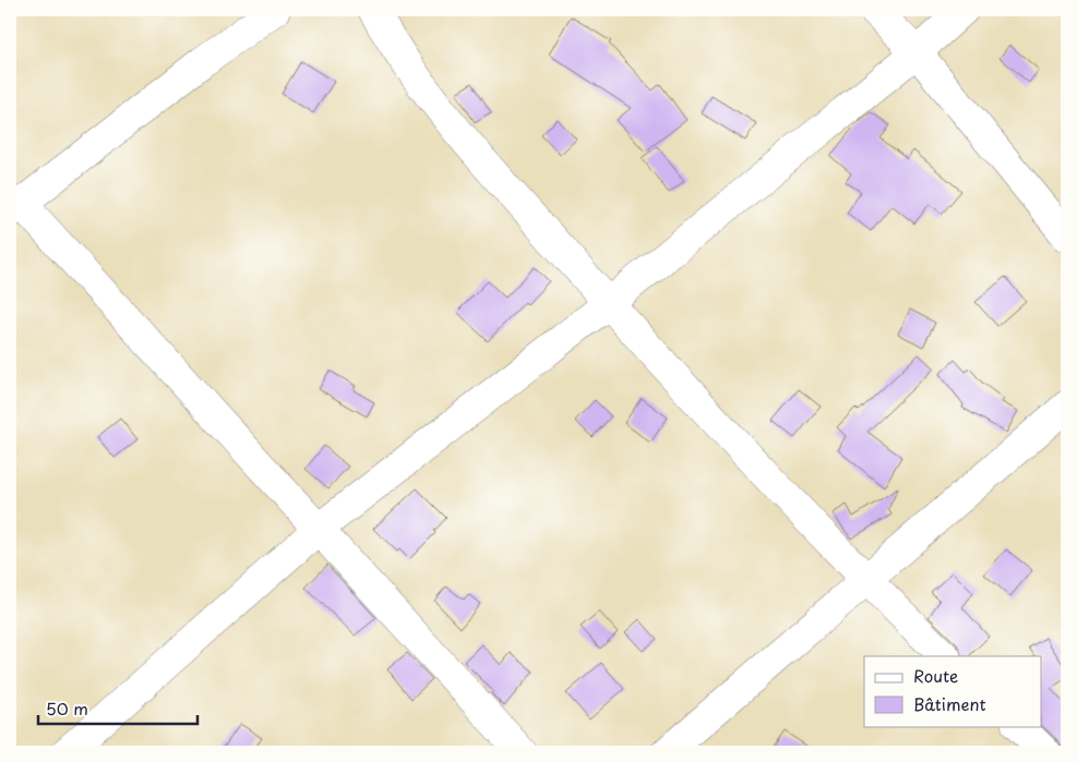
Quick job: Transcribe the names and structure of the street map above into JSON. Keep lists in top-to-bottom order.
{
  "legend": ["Route", "Bâtiment"],
  "scale_bar": "50 m"
}
